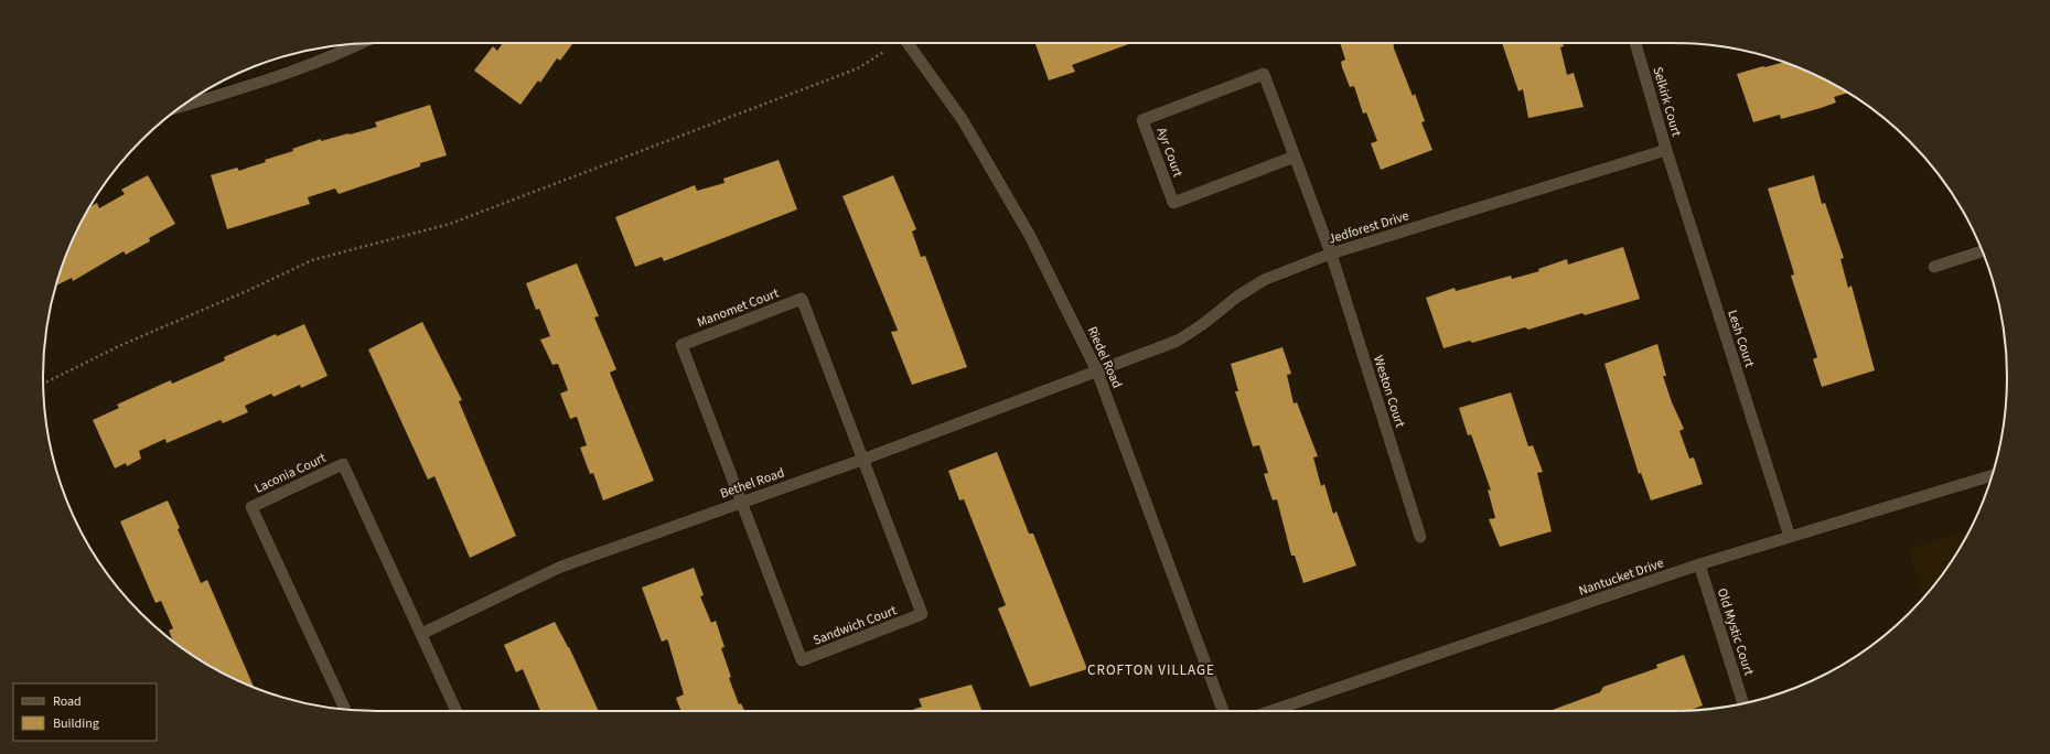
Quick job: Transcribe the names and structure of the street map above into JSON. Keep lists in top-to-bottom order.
{
  "streets": {
    "street": [
      "Selkirk Court",
      "Ayr Court",
      "Jedforest Drive",
      "Manomet Court",
      "Lesh Court",
      "Riedel Road",
      "Weston Court",
      "Laconia Court",
      "Bethel Road",
      "Nantucket Drive",
      "Sandwich Court",
      "Old Mystic Court"
    ]
  },
  "crossings": [
    ["Selkirk Court", "Jedforest Drive"],
    ["Selkirk Court", "Lesh Court"],
    ["Ayr Court", "Jedforest Drive"],
    ["Ayr Court", "Weston Court"],
    ["Jedforest Drive", "Lesh Court"],
    ["Jedforest Drive", "Riedel Road"],
    ["Jedforest Drive", "Weston Court"],
    ["Jedforest Drive", "Bethel Road"],
    ["Manomet Court", "Bethel Road"],
    ["Manomet Court", "Sandwich Court"],
    ["Lesh Court", "Nantucket Drive"],
    ["Riedel Road", "Bethel Road"],
    ["Laconia Court", "Bethel Road"],
    ["Bethel Road", "Sandwich Court"],
    ["Nantucket Drive", "Old Mystic Court"]
  ],
  "districts": ["CROFTON VILLAGE"],
  "legend": ["Road", "Building"]
}
